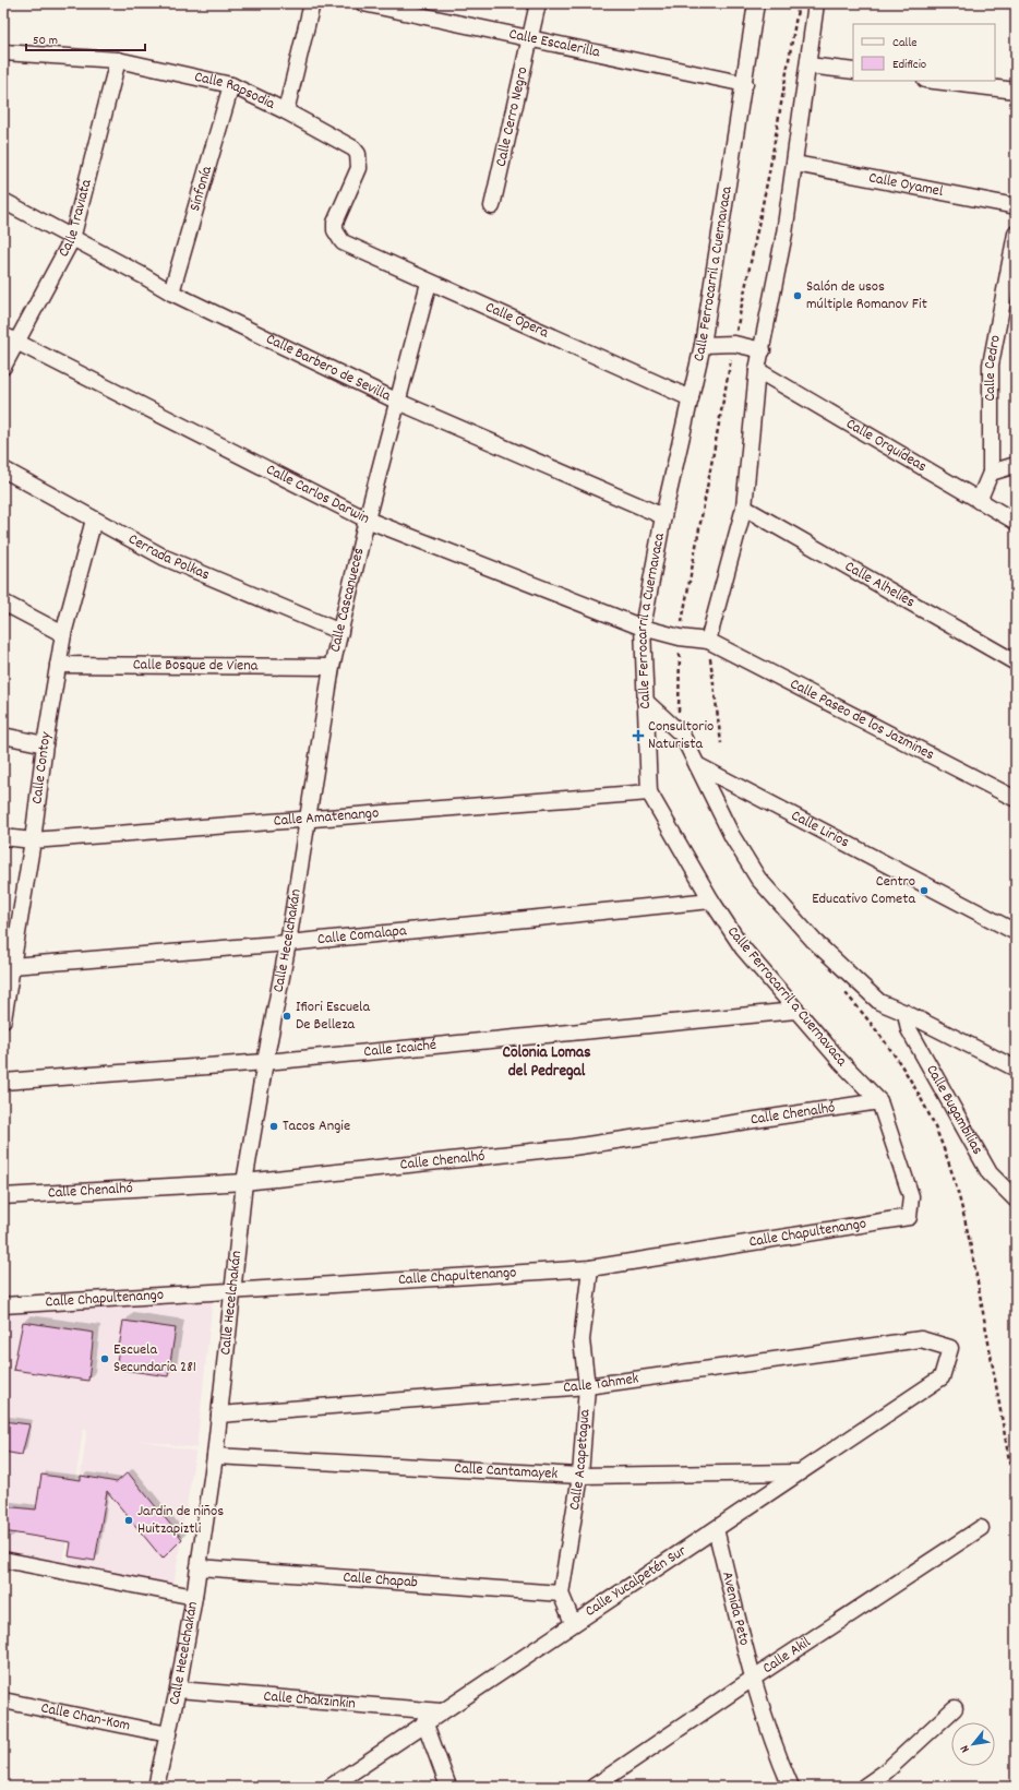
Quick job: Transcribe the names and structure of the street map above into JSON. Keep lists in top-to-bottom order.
{
  "streets": {
    "street": [
      "Calle Escalerilla",
      "Calle Rapsodia",
      "Calle Cerro Negro",
      "Calle Oyamel",
      "Sinfonía",
      "Calle Traviata",
      "Calle Ferrocarril a Cuernavaca",
      "Calle Ópera",
      "Calle Barbero de Sevilla",
      "Calle Cedro",
      "Calle Orquídeas",
      "Calle Carlos Darwin",
      "Cerrada Polkas",
      "Calle Alhelíes",
      "Calle Cascanueces",
      "Calle Bosque de Viena",
      "Calle Paseo de los Jazmines",
      "Calle Contoy",
      "Calle Amatenango",
      "Calle Lirios",
      "Calle Comalapa",
      "Calle Hecelchakán",
      "Calle Icaiché",
      "Calle Bugambilias",
      "Calle Chenalhó",
      "Calle Chapultenango",
      "Calle Tahmek",
      "Calle Acapetagua",
      "Calle Cantamayek",
      "Calle Chapab",
      "Calle Yucalpetén Sur",
      "Avenida Peto",
      "Calle Akil",
      "Calle Chakzinkin",
      "Calle Chan-Kom"
    ]
  },
  "crossings": [
    ["Calle Escalerilla", "Calle Cerro Negro"],
    ["Calle Escalerilla", "Calle Ferrocarril a Cuernavaca"],
    ["Calle Rapsodia", "Sinfonía"],
    ["Calle Rapsodia", "Calle Traviata"],
    ["Calle Rapsodia", "Calle Ópera"],
    ["Sinfonía", "Calle Barbero de Sevilla"],
    ["Calle Traviata", "Calle Barbero de Sevilla"],
    ["Calle Traviata", "Calle Carlos Darwin"],
    ["Calle Ferrocarril a Cuernavaca", "Calle Ópera"],
    ["Calle Ferrocarril a Cuernavaca", "Calle Barbero de Sevilla"],
    ["Calle Ferrocarril a Cuernavaca", "Calle Carlos Darwin"],
    ["Calle Ferrocarril a Cuernavaca", "Calle Amatenango"],
    ["Calle Ferrocarril a Cuernavaca", "Calle Comalapa"],
    ["Calle Ferrocarril a Cuernavaca", "Calle Icaiché"],
    ["Calle Ferrocarril a Cuernavaca", "Calle Chenalhó"],
    ["Calle Ferrocarril a Cuernavaca", "Calle Chapultenango"],
    ["Calle Ópera", "Calle Cascanueces"],
    ["Calle Barbero de Sevilla", "Calle Cascanueces"],
    ["Calle Cedro", "Calle Orquídeas"],
    ["Calle Carlos Darwin", "Calle Cascanueces"],
    ["Calle Carlos Darwin", "Calle Paseo de los Jazmines"],
    ["Cerrada Polkas", "Calle Cascanueces"],
    ["Cerrada Polkas", "Calle Contoy"],
    ["Calle Cascanueces", "Calle Bosque de Viena"],
    ["Calle Cascanueces", "Calle Amatenango"],
    ["Calle Cascanueces", "Calle Hecelchakán"],
    ["Calle Bosque de Viena", "Calle Contoy"],
    ["Calle Contoy", "Calle Amatenango"],
    ["Calle Contoy", "Calle Comalapa"],
    ["Calle Amatenango", "Calle Hecelchakán"],
    ["Calle Comalapa", "Calle Hecelchakán"],
    ["Calle Hecelchakán", "Calle Icaiché"],
    ["Calle Hecelchakán", "Calle Chenalhó"],
    ["Calle Hecelchakán", "Calle Chapultenango"],
    ["Calle Hecelchakán", "Calle Tahmek"],
    ["Calle Hecelchakán", "Calle Cantamayek"],
    ["Calle Hecelchakán", "Calle Chapab"],
    ["Calle Hecelchakán", "Calle Chakzinkin"],
    ["Calle Hecelchakán", "Calle Chan-Kom"],
    ["Calle Chapultenango", "Calle Acapetagua"],
    ["Calle Tahmek", "Calle Acapetagua"],
    ["Calle Tahmek", "Calle Yucalpetén Sur"],
    ["Calle Acapetagua", "Calle Cantamayek"],
    ["Calle Acapetagua", "Calle Chapab"],
    ["Calle Cantamayek", "Calle Yucalpetén Sur"],
    ["Calle Yucalpetén Sur", "Avenida Peto"],
    ["Calle Yucalpetén Sur", "Calle Chakzinkin"],
    ["Avenida Peto", "Calle Akil"]
  ],
  "districts": ["Colonia Lomas del Pedregal"],
  "places": {
    "other": [
      "Salón de usos múltiple Romanov Fit",
      "Centro Educativo Cometa",
      "Ifiori Escuela De Belleza",
      "Tacos Angie",
      "Escuela Secundaria 281",
      "Jardin de niños Huitzapiztli"
    ],
    "health": ["Consultorio Naturista"]
  },
  "legend": ["Calle", "Edificio"],
  "scale_bar": "50 m",
  "north": "bottom left"
}
